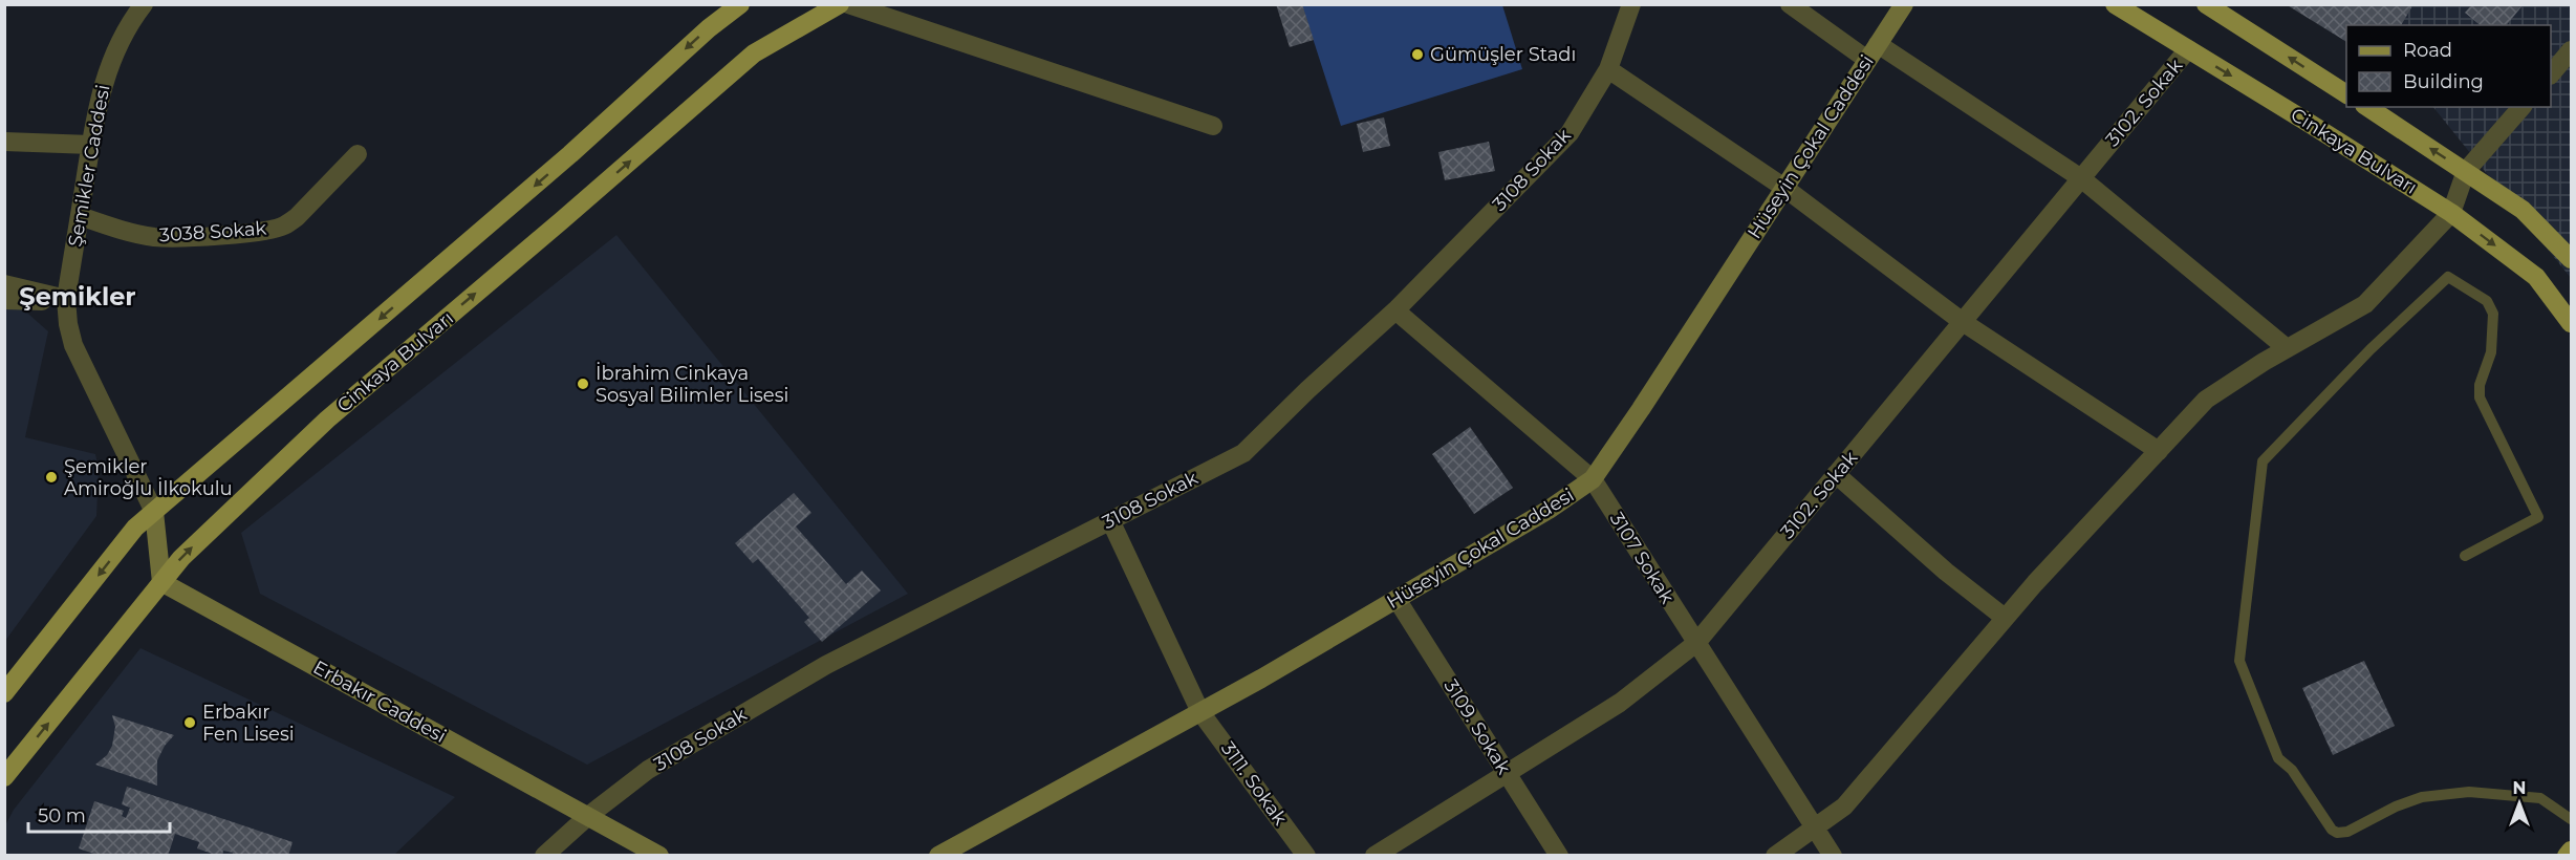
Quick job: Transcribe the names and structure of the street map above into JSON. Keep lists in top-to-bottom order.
{
  "streets": {
    "main road": ["Cinkaya Bulvarı"],
    "street": [
      "3102. Sokak",
      "Hüseyin Çokal Caddesi",
      "Şemikler Caddesi",
      "3108 Sokak",
      "3038 Sokak",
      "3107 Sokak",
      "Erbakır Caddesi",
      "3109. Sokak",
      "3111. Sokak"
    ]
  },
  "crossings": [
    ["3102. Sokak", "Cinkaya Bulvarı"],
    ["3102. Sokak", "3107 Sokak"],
    ["3102. Sokak", "3109. Sokak"],
    ["Hüseyin Çokal Caddesi", "3107 Sokak"],
    ["Hüseyin Çokal Caddesi", "3109. Sokak"],
    ["Hüseyin Çokal Caddesi", "3111. Sokak"],
    ["Cinkaya Bulvarı", "Erbakır Caddesi"],
    ["Şemikler Caddesi", "3038 Sokak"],
    ["3108 Sokak", "3107 Sokak"],
    ["3108 Sokak", "Erbakır Caddesi"],
    ["3108 Sokak", "3111. Sokak"]
  ],
  "districts": ["Şemikler"],
  "places": [
    "Gümüşler Stadı",
    "İbrahim Cinkaya Sosyal Bilimler Lisesi",
    "Şemikler Amiroğlu İlkokulu",
    "Erbakır Fen Lisesi"
  ],
  "legend": ["Road", "Building"],
  "scale_bar": "50 m",
  "north": "top"
}
